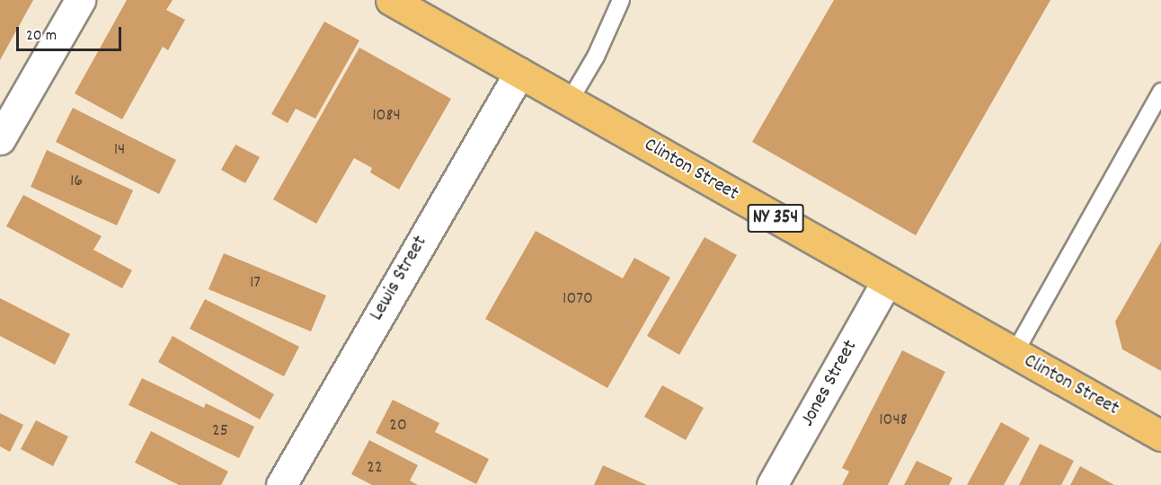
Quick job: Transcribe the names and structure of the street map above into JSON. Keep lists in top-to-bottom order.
{
  "streets": {
    "main road": ["Clinton Street", "NY 354"],
    "street": ["Lewis Street", "Jones Street"]
  },
  "crossings": [
    ["Clinton Street", "Lewis Street"],
    ["Clinton Street", "Jones Street"]
  ],
  "house_numbers": [
    "1084",
    "14",
    "16",
    "17",
    "1070",
    "1048",
    "20",
    "25",
    "22"
  ],
  "scale_bar": "20 m"
}
